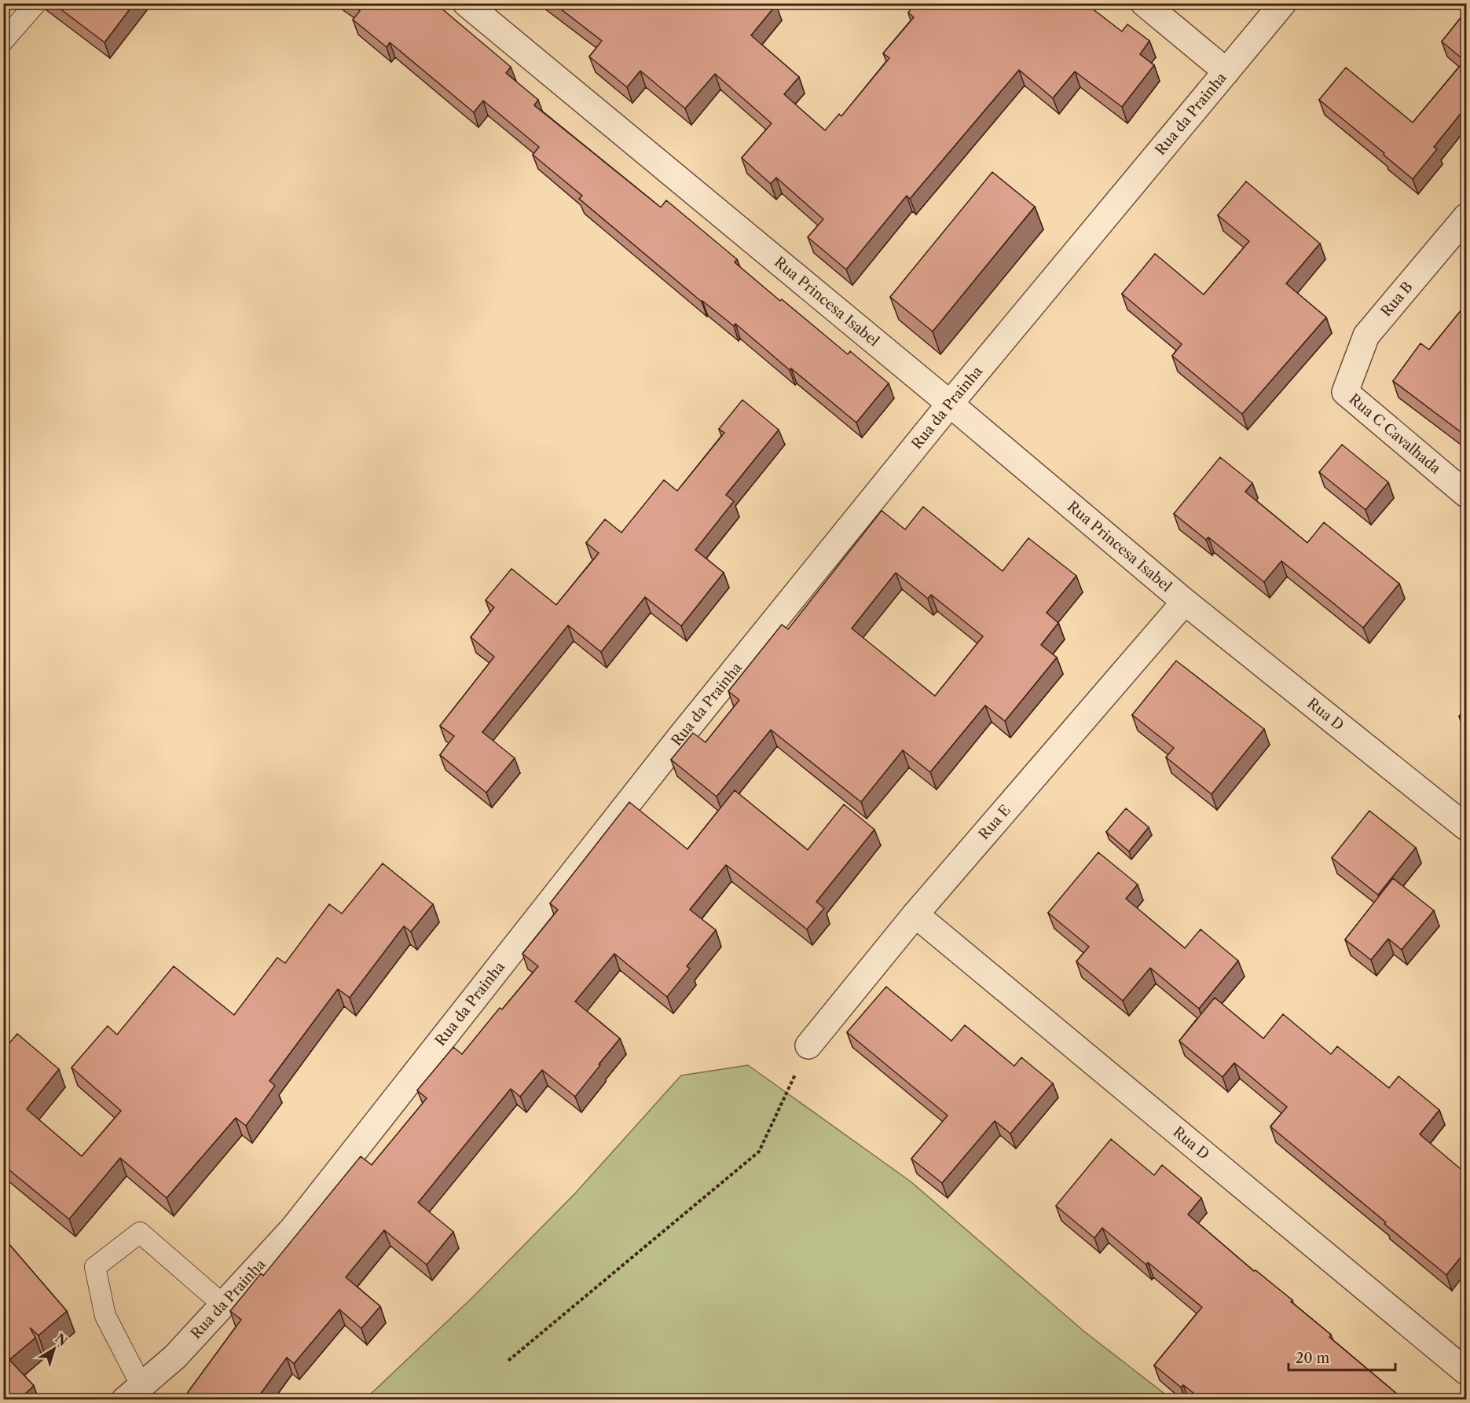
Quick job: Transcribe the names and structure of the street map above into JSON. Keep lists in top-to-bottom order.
{
  "streets": {
    "street": [
      "Rua da Prainha",
      "Rua B",
      "Rua Princesa Isabel",
      "Rua C Cavalhada",
      "Rua D",
      "Rua E"
    ]
  },
  "crossings": [
    ["Rua da Prainha", "Rua Princesa Isabel"],
    ["Rua B", "Rua C Cavalhada"],
    ["Rua Princesa Isabel", "Rua D"],
    ["Rua Princesa Isabel", "Rua E"],
    ["Rua D", "Rua E"]
  ],
  "scale_bar": "20 m",
  "north": "top right"
}
